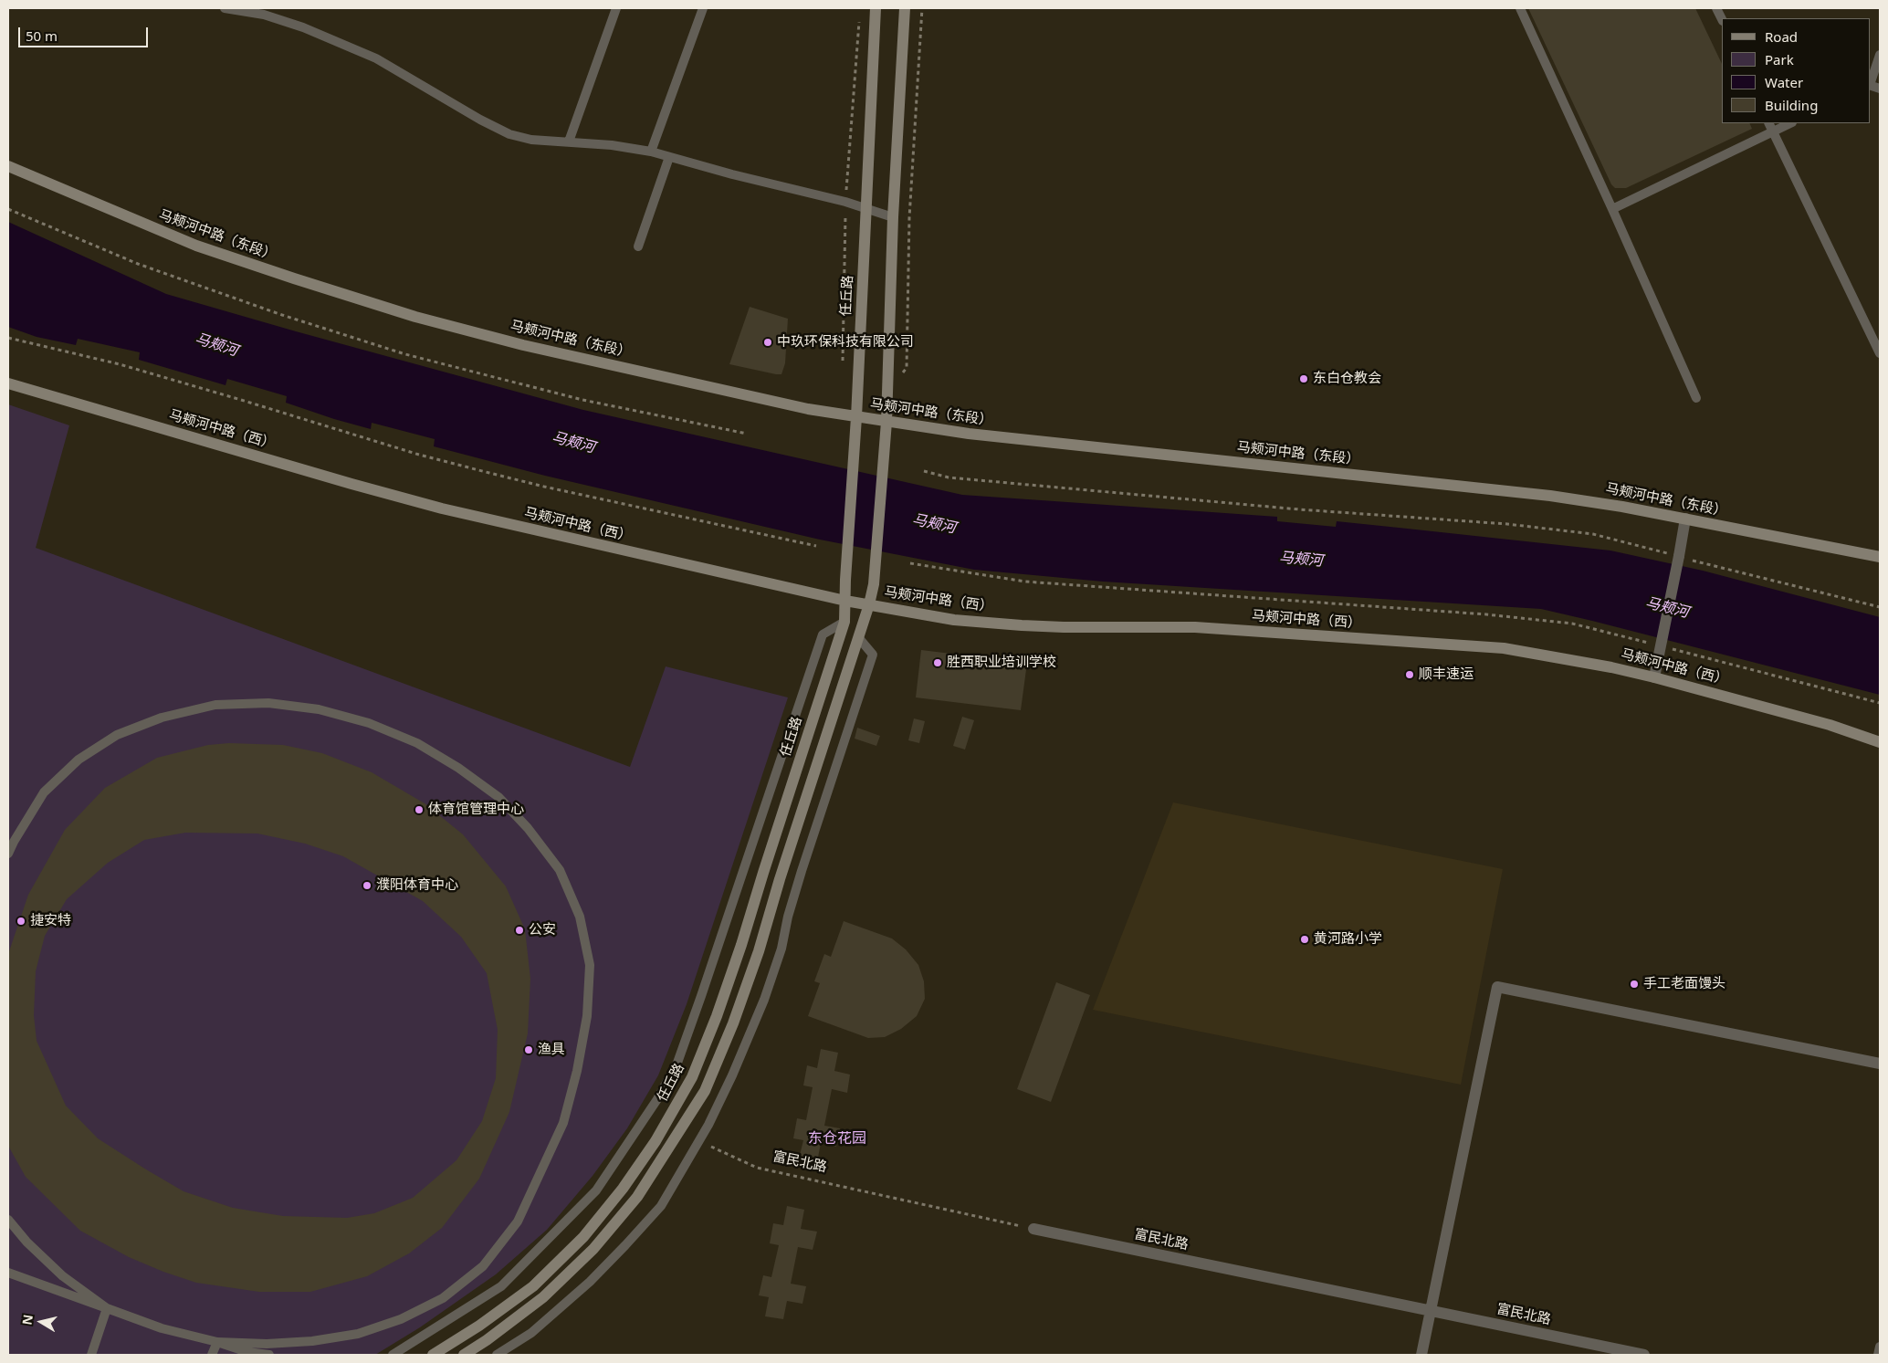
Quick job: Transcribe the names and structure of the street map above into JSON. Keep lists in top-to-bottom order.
{
  "streets": {
    "street": [
      "马颊河中路（东段）",
      "任丘路",
      "马颊河中路（西）",
      "富民北路"
    ]
  },
  "crossings": [
    ["马颊河中路（东段）", "任丘路"],
    ["任丘路", "马颊河中路（西）"]
  ],
  "districts": ["东仓花园"],
  "water": ["马颊河"],
  "places": [
    "中玖环保科技有限公司",
    "东白仓教会",
    "胜西职业培训学校",
    "顺丰速运",
    "体育馆管理中心",
    "濮阳体育中心",
    "捷安特",
    "公安",
    "黄河路小学",
    "手工老面馒头",
    "渔具"
  ],
  "legend": [
    "Road",
    "Park",
    "Water",
    "Building"
  ],
  "scale_bar": "50 m",
  "north": "left"
}
